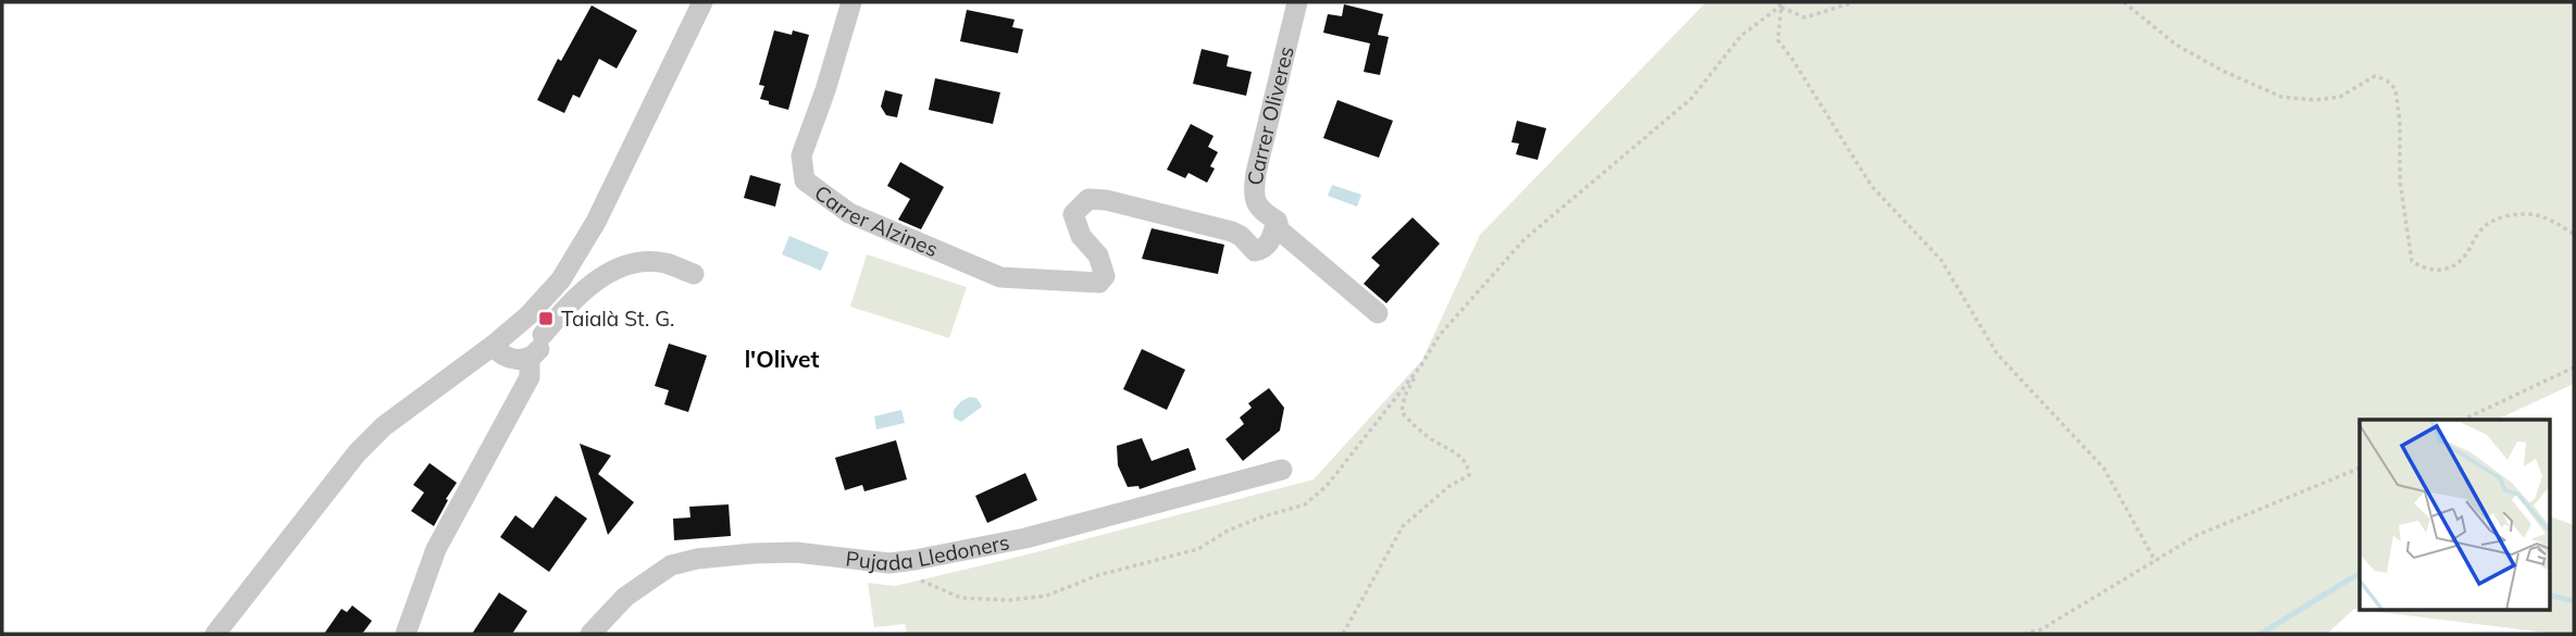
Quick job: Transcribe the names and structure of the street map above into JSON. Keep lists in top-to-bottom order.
{
  "streets": {
    "street": ["Carrer Oliveres", "Carrer Alzines", "Pujada Lledoners"]
  },
  "crossings": [
    ["Carrer Oliveres", "Carrer Alzines"]
  ],
  "districts": ["l'Olivet"],
  "places": {
    "transit": ["Taialà St. G."]
  }
}
